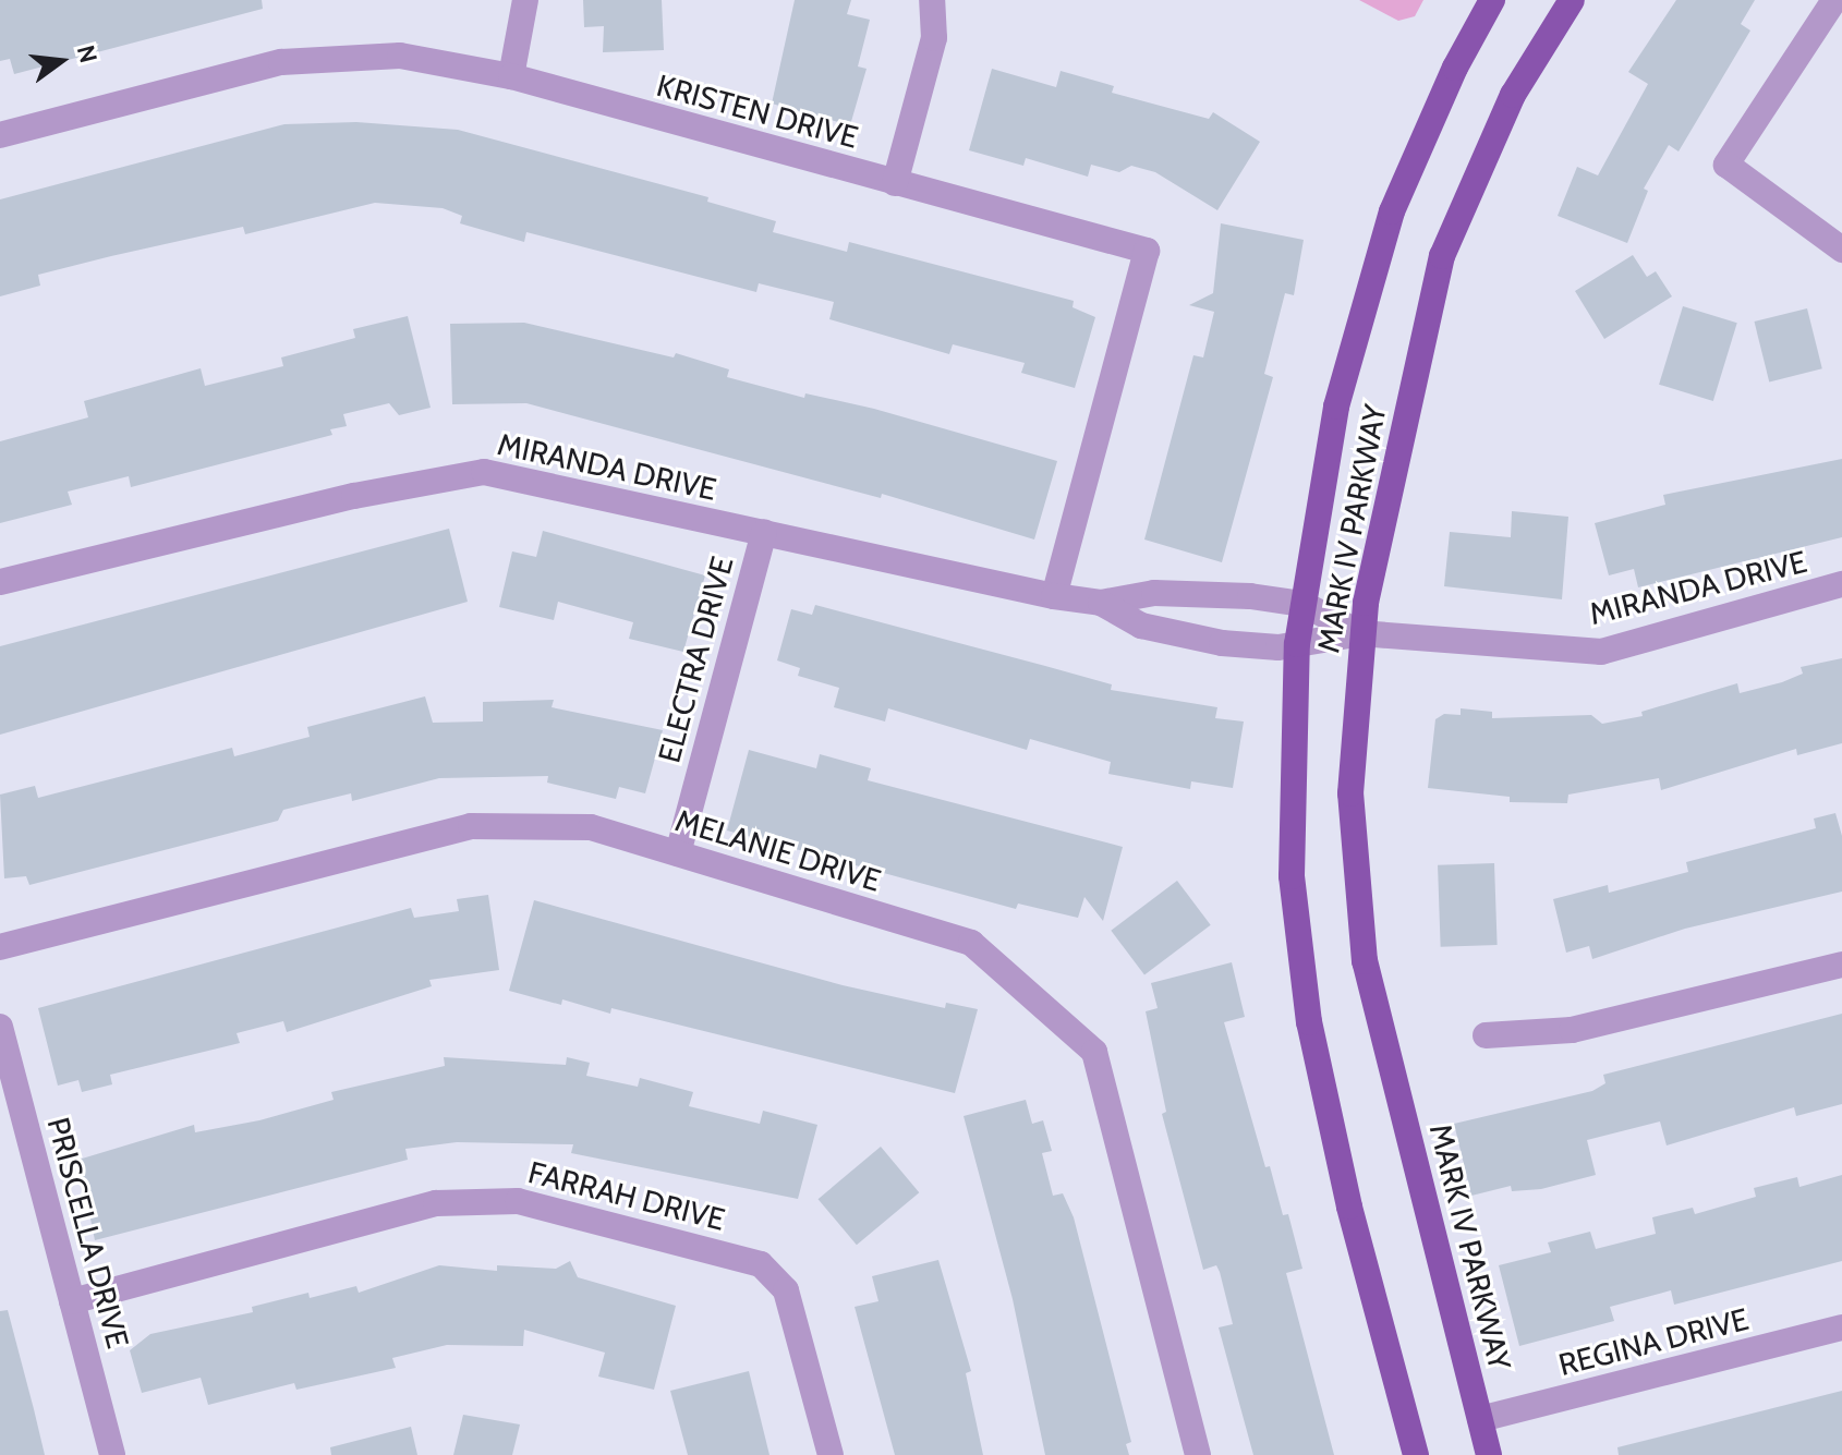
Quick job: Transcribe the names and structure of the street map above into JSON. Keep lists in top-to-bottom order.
{
  "streets": {
    "main road": ["MARK IV PARKWAY"],
    "street": [
      "KRISTEN DRIVE",
      "MIRANDA DRIVE",
      "ELECTRA DRIVE",
      "MELANIE DRIVE",
      "FARRAH DRIVE",
      "PRISCELLA DRIVE",
      "REGINA DRIVE"
    ]
  },
  "crossings": [
    ["KRISTEN DRIVE", "MIRANDA DRIVE"],
    ["MIRANDA DRIVE", "MARK IV PARKWAY"],
    ["MIRANDA DRIVE", "ELECTRA DRIVE"],
    ["MARK IV PARKWAY", "REGINA DRIVE"],
    ["ELECTRA DRIVE", "MELANIE DRIVE"],
    ["FARRAH DRIVE", "PRISCELLA DRIVE"]
  ],
  "north": "right"
}
